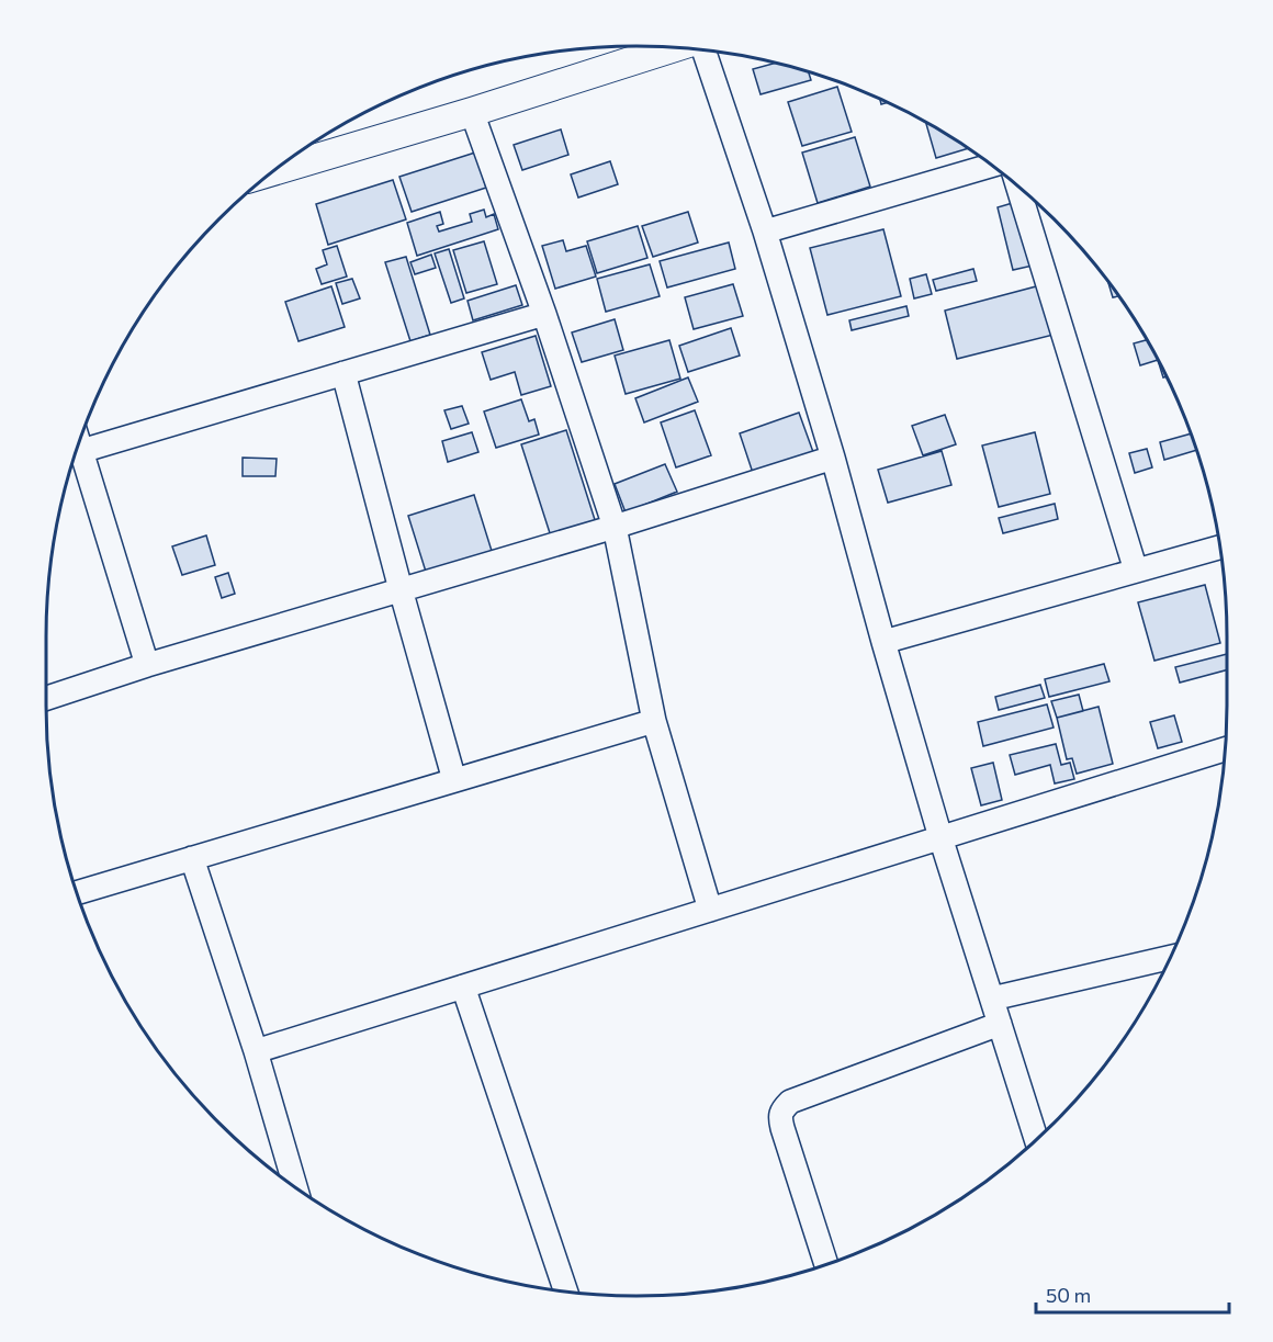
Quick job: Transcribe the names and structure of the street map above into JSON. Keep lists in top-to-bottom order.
{
  "scale_bar": "50 m"
}
